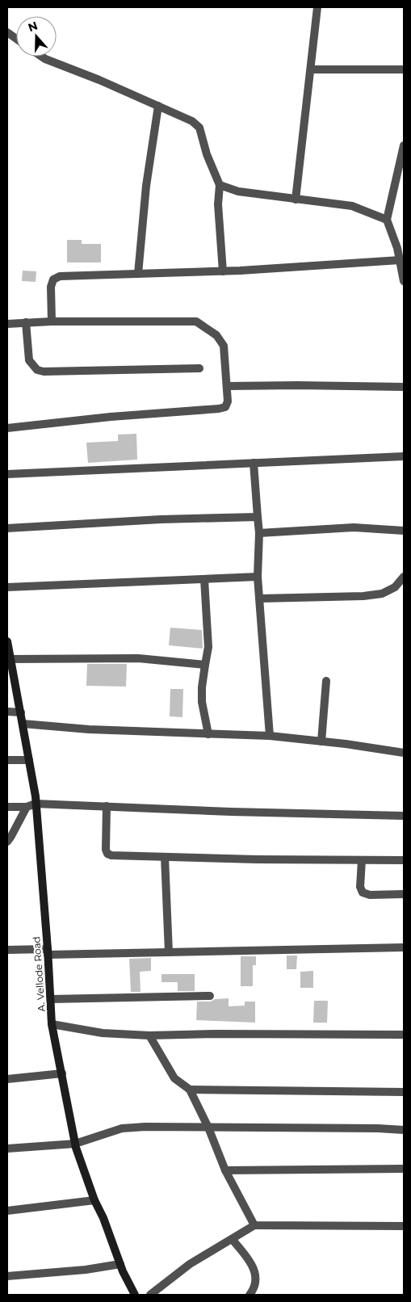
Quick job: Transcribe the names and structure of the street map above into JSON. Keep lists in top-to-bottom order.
{
  "streets": {
    "main road": ["A. Vellode Road"]
  },
  "north": "top"
}
